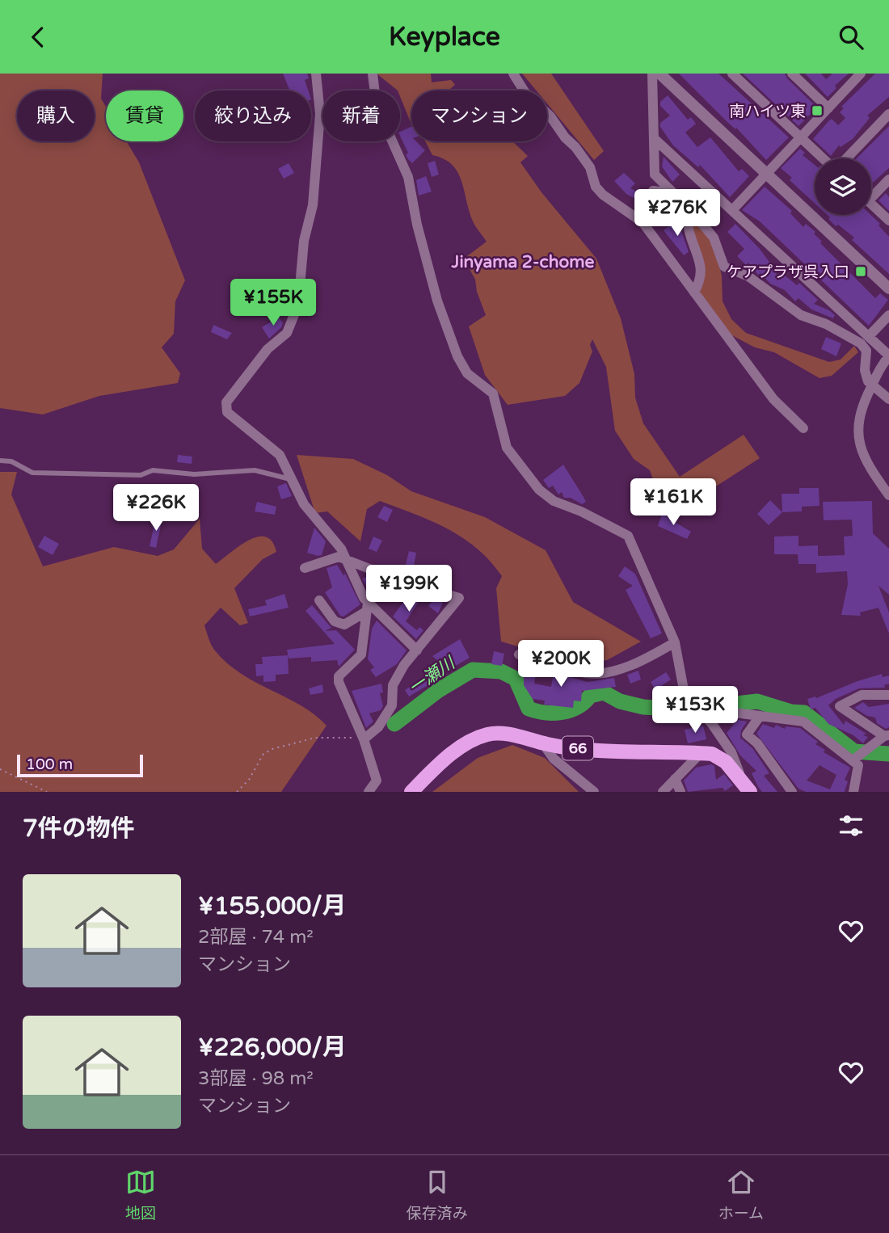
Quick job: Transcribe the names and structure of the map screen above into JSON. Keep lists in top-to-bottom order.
{
  "streets": {
    "main road": ["66"]
  },
  "districts": ["Jinyama 2-chome"],
  "water": ["一瀬川"],
  "places": {
    "transit": ["南ハイツ東", "ケアプラザ呉入口"]
  },
  "scale_bar": "100 m",
  "page": {
    "header": "Keyplace",
    "chip": [
      "購入",
      "賃貸",
      "絞り込み",
      "新着",
      "マンション"
    ],
    "price": [
      "¥276K",
      "¥155K",
      "¥161K",
      "¥226K",
      "¥199K",
      "¥200K",
      "¥153K"
    ],
    "scale": "100 m",
    "heading": "7件の物件",
    "list": [
      {
        "name": "¥155,000/月",
        "note": "2部屋 · 74 m² · マンション"
      },
      {
        "name": "¥226,000/月",
        "note": "3部屋 · 98 m² · マンション"
      }
    ],
    "tabs": ["地図", "保存済み", "ホーム"]
  }
}
